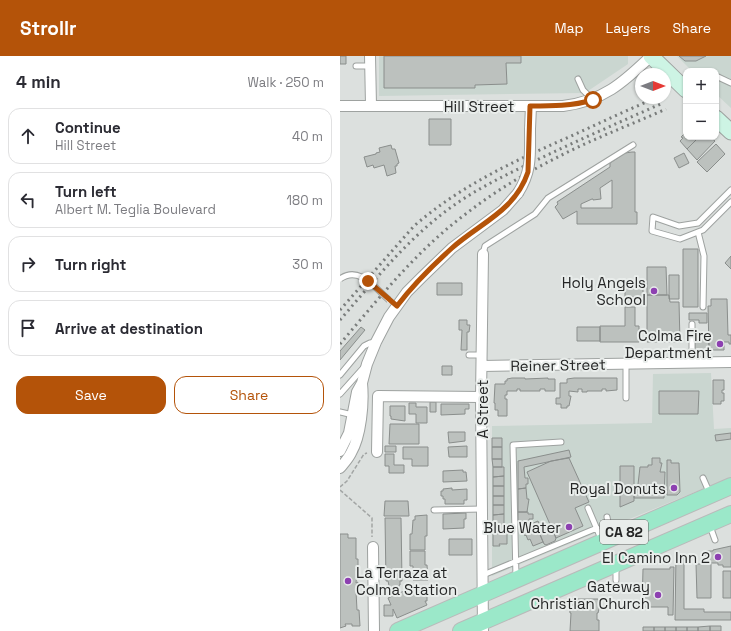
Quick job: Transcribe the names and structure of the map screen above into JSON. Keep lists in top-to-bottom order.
{
  "streets": {
    "main road": ["CA 82"],
    "street": ["Hill Street", "Reiner Street", "A Street"]
  },
  "crossings": [
    ["Reiner Street", "A Street"],
    ["A Street", "CA 82"]
  ],
  "places": [
    "Holy Angels School",
    "Colma Fire Department",
    "Royal Donuts",
    "Blue Water",
    "El Camino Inn 2",
    "La Terraza at Colma Station",
    "Gateway Christian Church"
  ],
  "north": "right",
  "page": {
    "header": "Strollr",
    "nav": ["Map", "Layers", "Share"],
    "heading": ["4 min", "Walk · 250 m"],
    "map_buttons": ["+", "−"],
    "list": [
      ["Continue", "Hill Street", "40 m"],
      ["Turn left", "Albert M. Teglia Boulevard", "180 m"],
      ["Turn right", "30 m"],
      "Arrive at destination"
    ],
    "buttons": ["Save", "Share"]
  }
}
